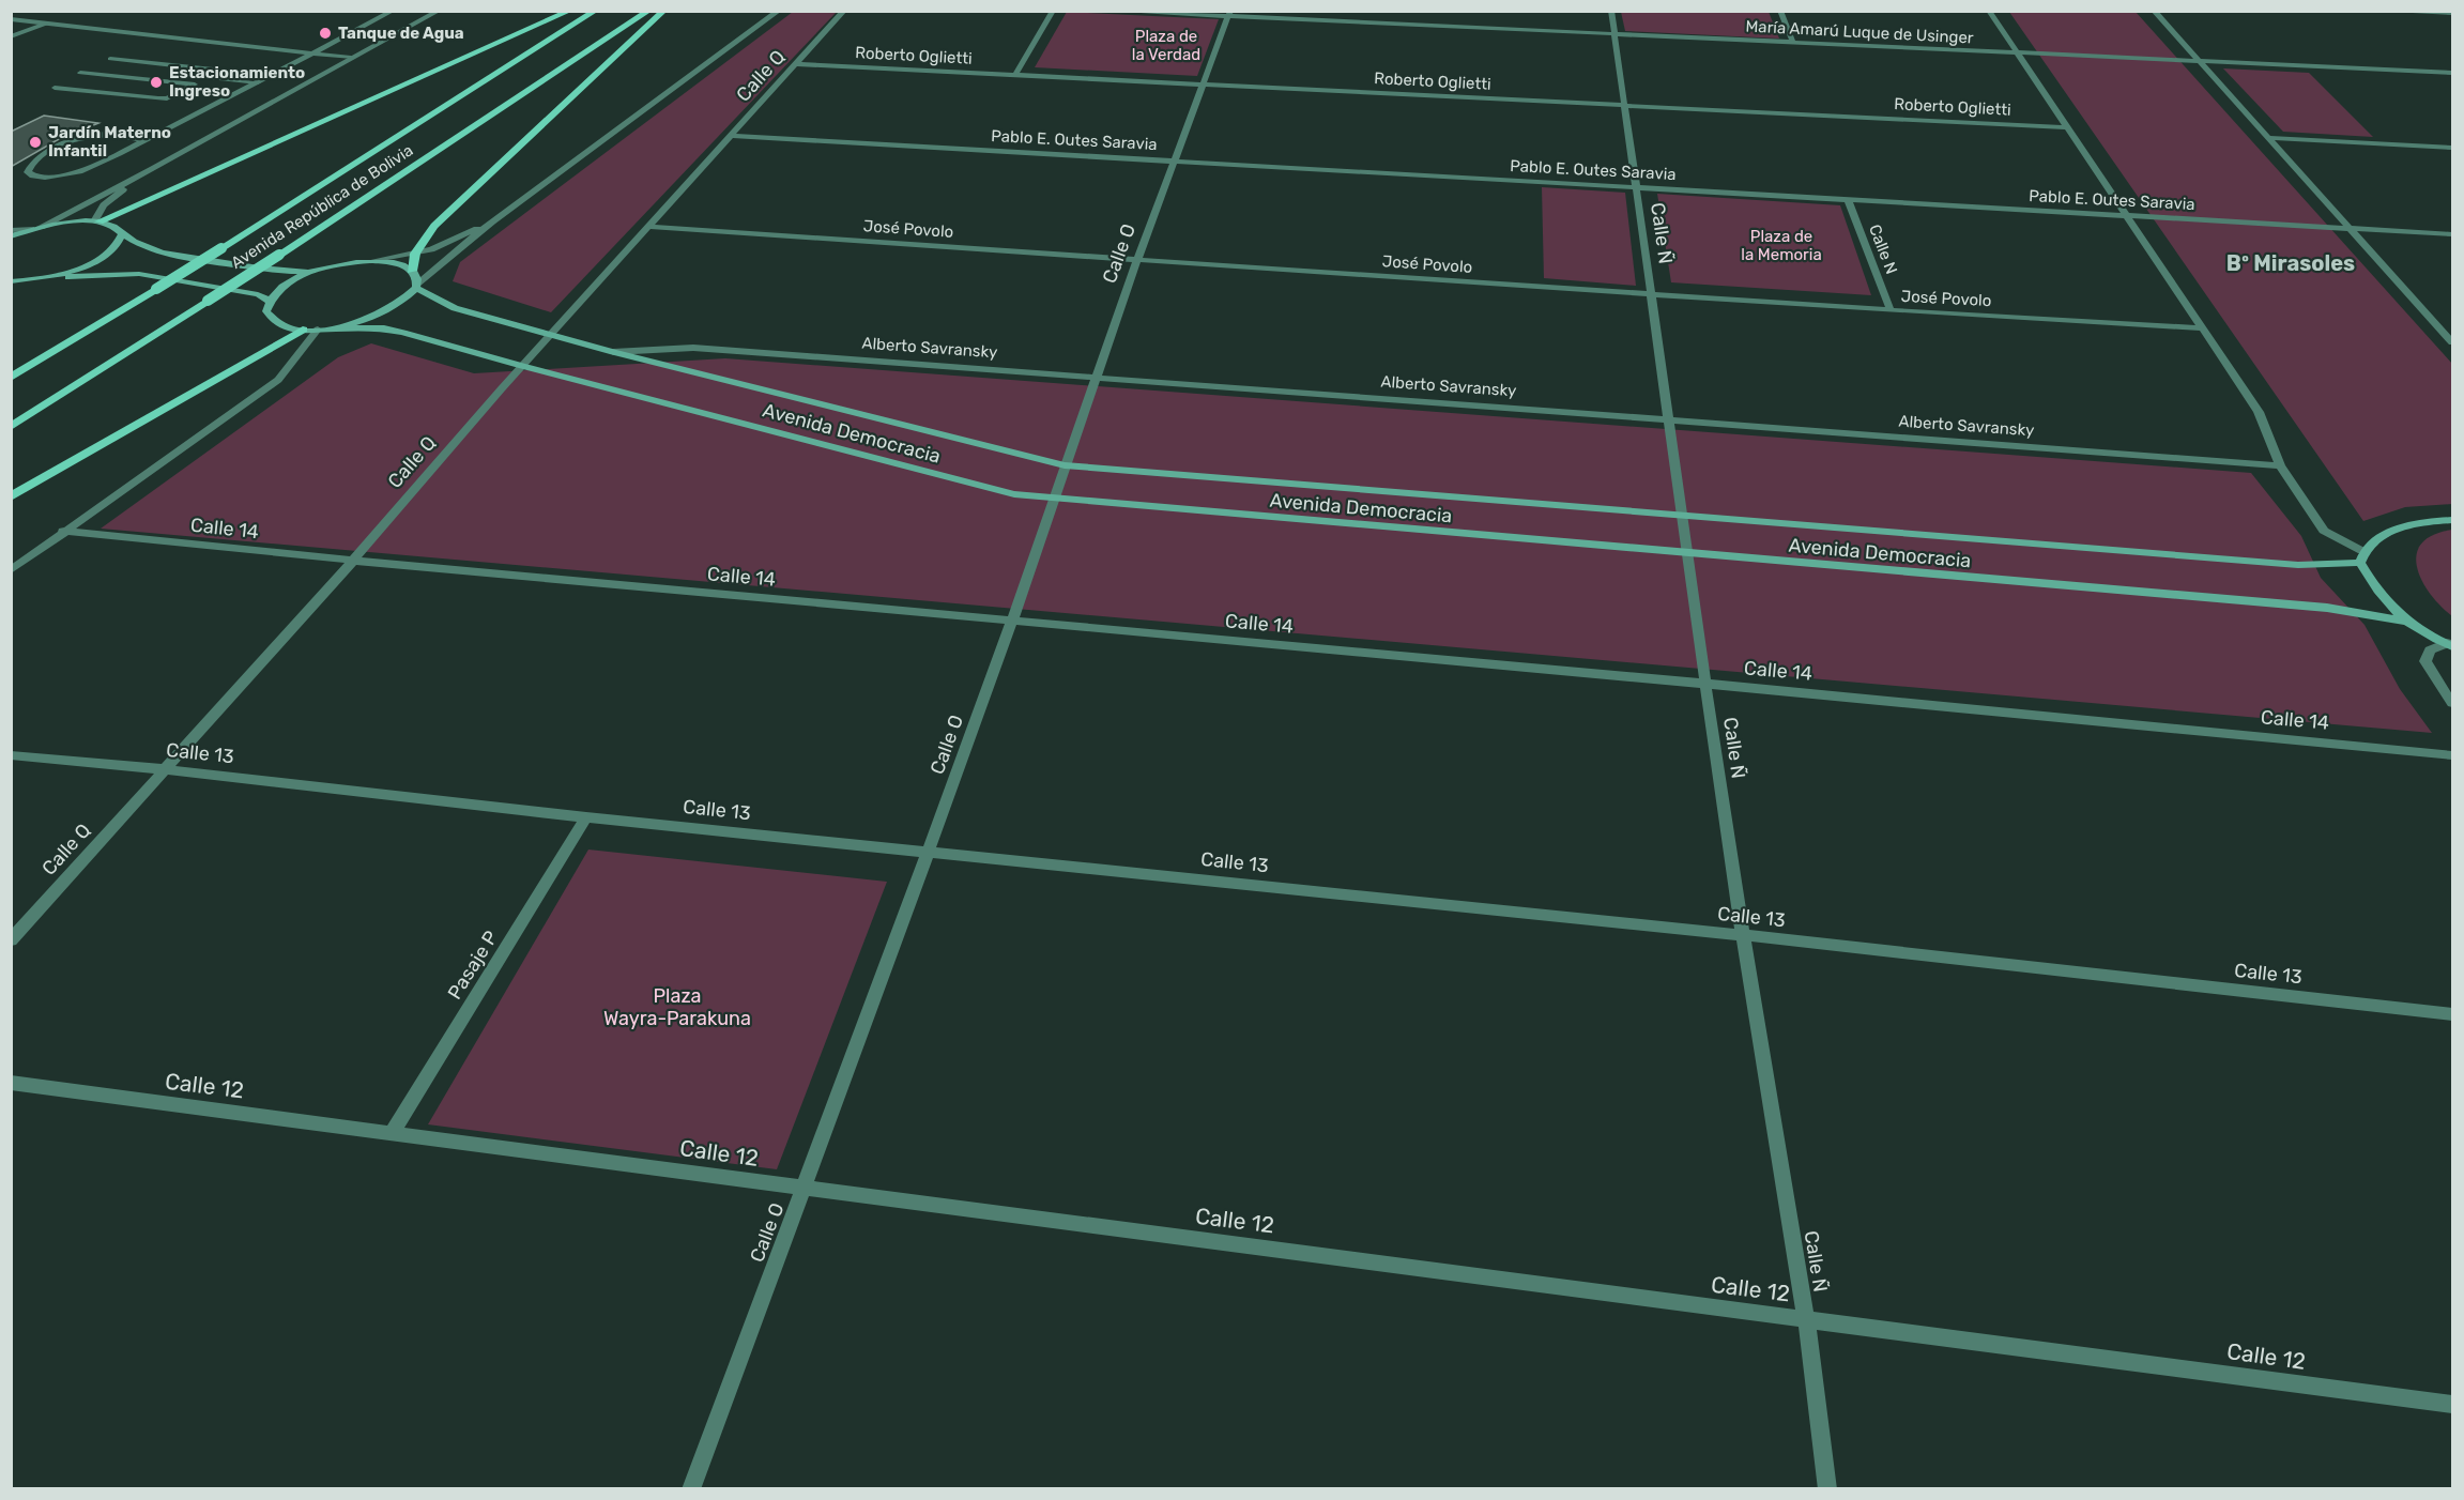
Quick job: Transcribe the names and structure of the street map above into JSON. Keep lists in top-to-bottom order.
{
  "streets": {
    "main road": ["Avenida República de Bolivia", "Avenida Democracia"],
    "street": [
      "María Amarú Luque de Usinger",
      "Roberto Oglietti",
      "Calle Q",
      "Pablo E. Outes Saravia",
      "José Povolo",
      "Calle Ñ",
      "Calle N",
      "Calle O",
      "Alberto Savransky",
      "Calle 14",
      "Calle 13",
      "Pasaje P",
      "Calle 12"
    ]
  },
  "crossings": [
    ["María Amarú Luque de Usinger", "Calle Ñ"],
    ["María Amarú Luque de Usinger", "Calle O"],
    ["Roberto Oglietti", "Calle Q"],
    ["Roberto Oglietti", "Calle Ñ"],
    ["Roberto Oglietti", "Calle O"],
    ["Calle Q", "Pablo E. Outes Saravia"],
    ["Calle Q", "José Povolo"],
    ["Calle Q", "Avenida Democracia"],
    ["Calle Q", "Calle 14"],
    ["Calle Q", "Calle 13"],
    ["Pablo E. Outes Saravia", "Calle Ñ"],
    ["Pablo E. Outes Saravia", "Calle N"],
    ["Pablo E. Outes Saravia", "Calle O"],
    ["José Povolo", "Calle Ñ"],
    ["José Povolo", "Calle N"],
    ["José Povolo", "Calle O"],
    ["Calle Ñ", "Alberto Savransky"],
    ["Calle Ñ", "Avenida Democracia"],
    ["Calle Ñ", "Calle 14"],
    ["Calle Ñ", "Calle 13"],
    ["Calle Ñ", "Calle 12"],
    ["Calle O", "Alberto Savransky"],
    ["Calle O", "Avenida Democracia"],
    ["Calle O", "Calle 14"],
    ["Calle O", "Calle 13"],
    ["Calle O", "Calle 12"],
    ["Alberto Savransky", "Avenida Democracia"],
    ["Calle 13", "Pasaje P"],
    ["Pasaje P", "Calle 12"]
  ],
  "districts": ["Bº Mirasoles"],
  "parks": ["Plaza de la Verdad", "Plaza de la Memoria", "Plaza Wayra-Parakuna"],
  "places": ["Tanque de Agua", "Estacionamiento Ingreso", "Jardín Materno Infantil"]
}
